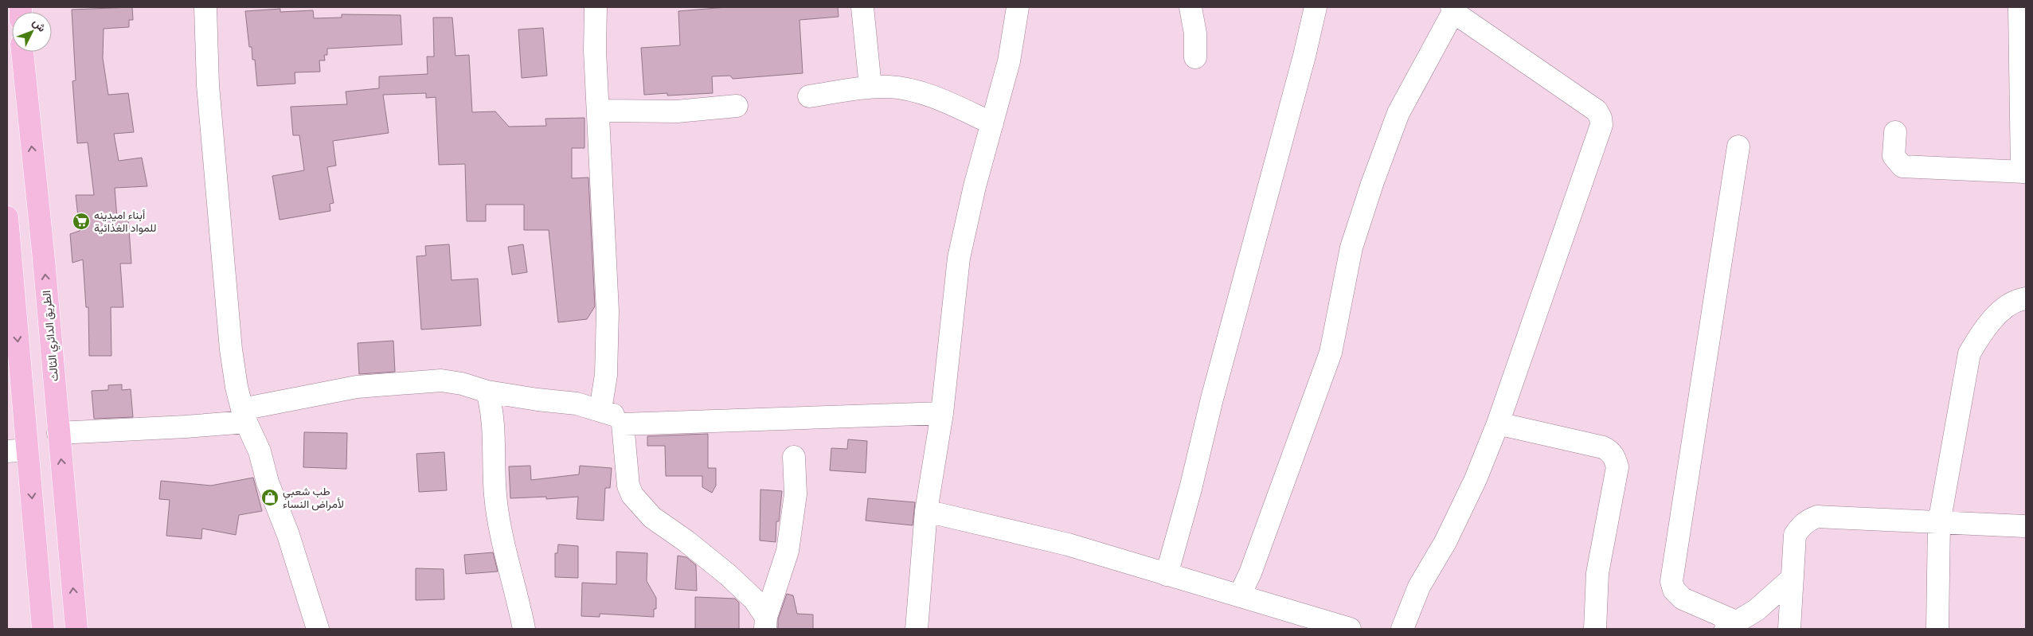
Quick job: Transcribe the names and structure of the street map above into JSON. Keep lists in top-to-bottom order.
{
  "streets": {
    "main road": ["الطريق الدائري الثالث"]
  },
  "places": {
    "supermarket": ["أبناء اميدينه للمواد الغذائية"],
    "shop": ["طب شعبي لأمراض النساء"]
  },
  "north": "top right"
}
